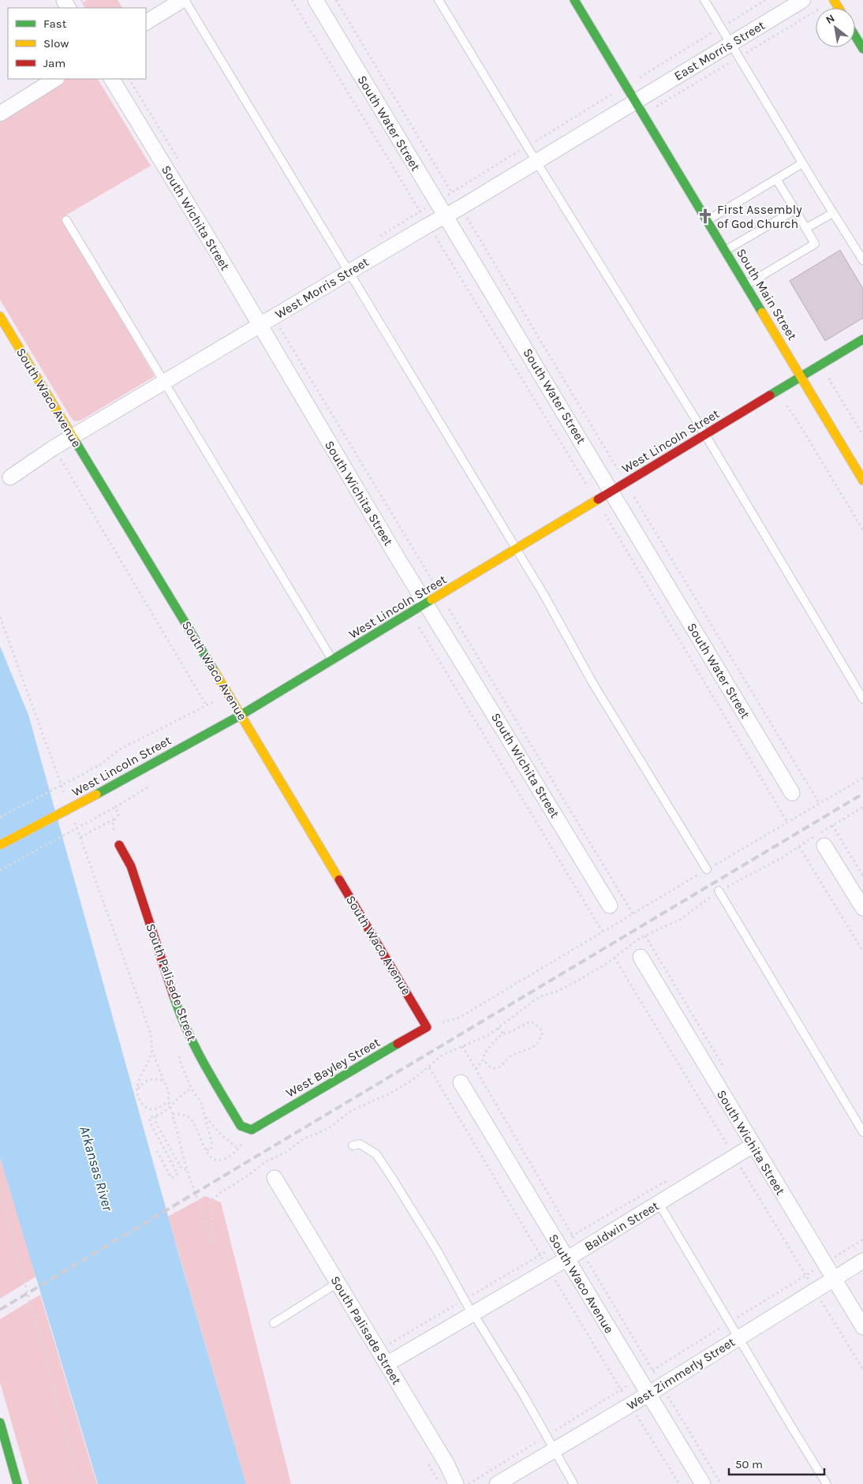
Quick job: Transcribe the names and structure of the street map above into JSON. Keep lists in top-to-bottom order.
{
  "streets": {
    "street": [
      "East Morris Street",
      "South Water Street",
      "South Wichita Street",
      "West Morris Street",
      "South Main Street",
      "South Waco Avenue",
      "West Lincoln Street",
      "South Palisade Street",
      "West Bayley Street",
      "Baldwin Street",
      "West Zimmerly Street"
    ]
  },
  "crossings": [
    ["East Morris Street", "West Morris Street"],
    ["East Morris Street", "South Main Street"],
    ["South Water Street", "West Morris Street"],
    ["South Water Street", "West Lincoln Street"],
    ["South Wichita Street", "West Morris Street"],
    ["South Wichita Street", "West Lincoln Street"],
    ["South Wichita Street", "Baldwin Street"],
    ["South Wichita Street", "West Zimmerly Street"],
    ["West Morris Street", "South Main Street"],
    ["West Morris Street", "South Waco Avenue"],
    ["South Main Street", "West Lincoln Street"],
    ["South Waco Avenue", "West Lincoln Street"],
    ["South Waco Avenue", "West Bayley Street"],
    ["South Waco Avenue", "Baldwin Street"],
    ["South Waco Avenue", "West Zimmerly Street"],
    ["South Palisade Street", "West Bayley Street"],
    ["South Palisade Street", "Baldwin Street"]
  ],
  "water": ["Arkansas River"],
  "places": {
    "church": ["First Assembly of God Church"]
  },
  "legend": ["Fast", "Slow", "Jam"],
  "scale_bar": "50 m",
  "north": "top left"
}
